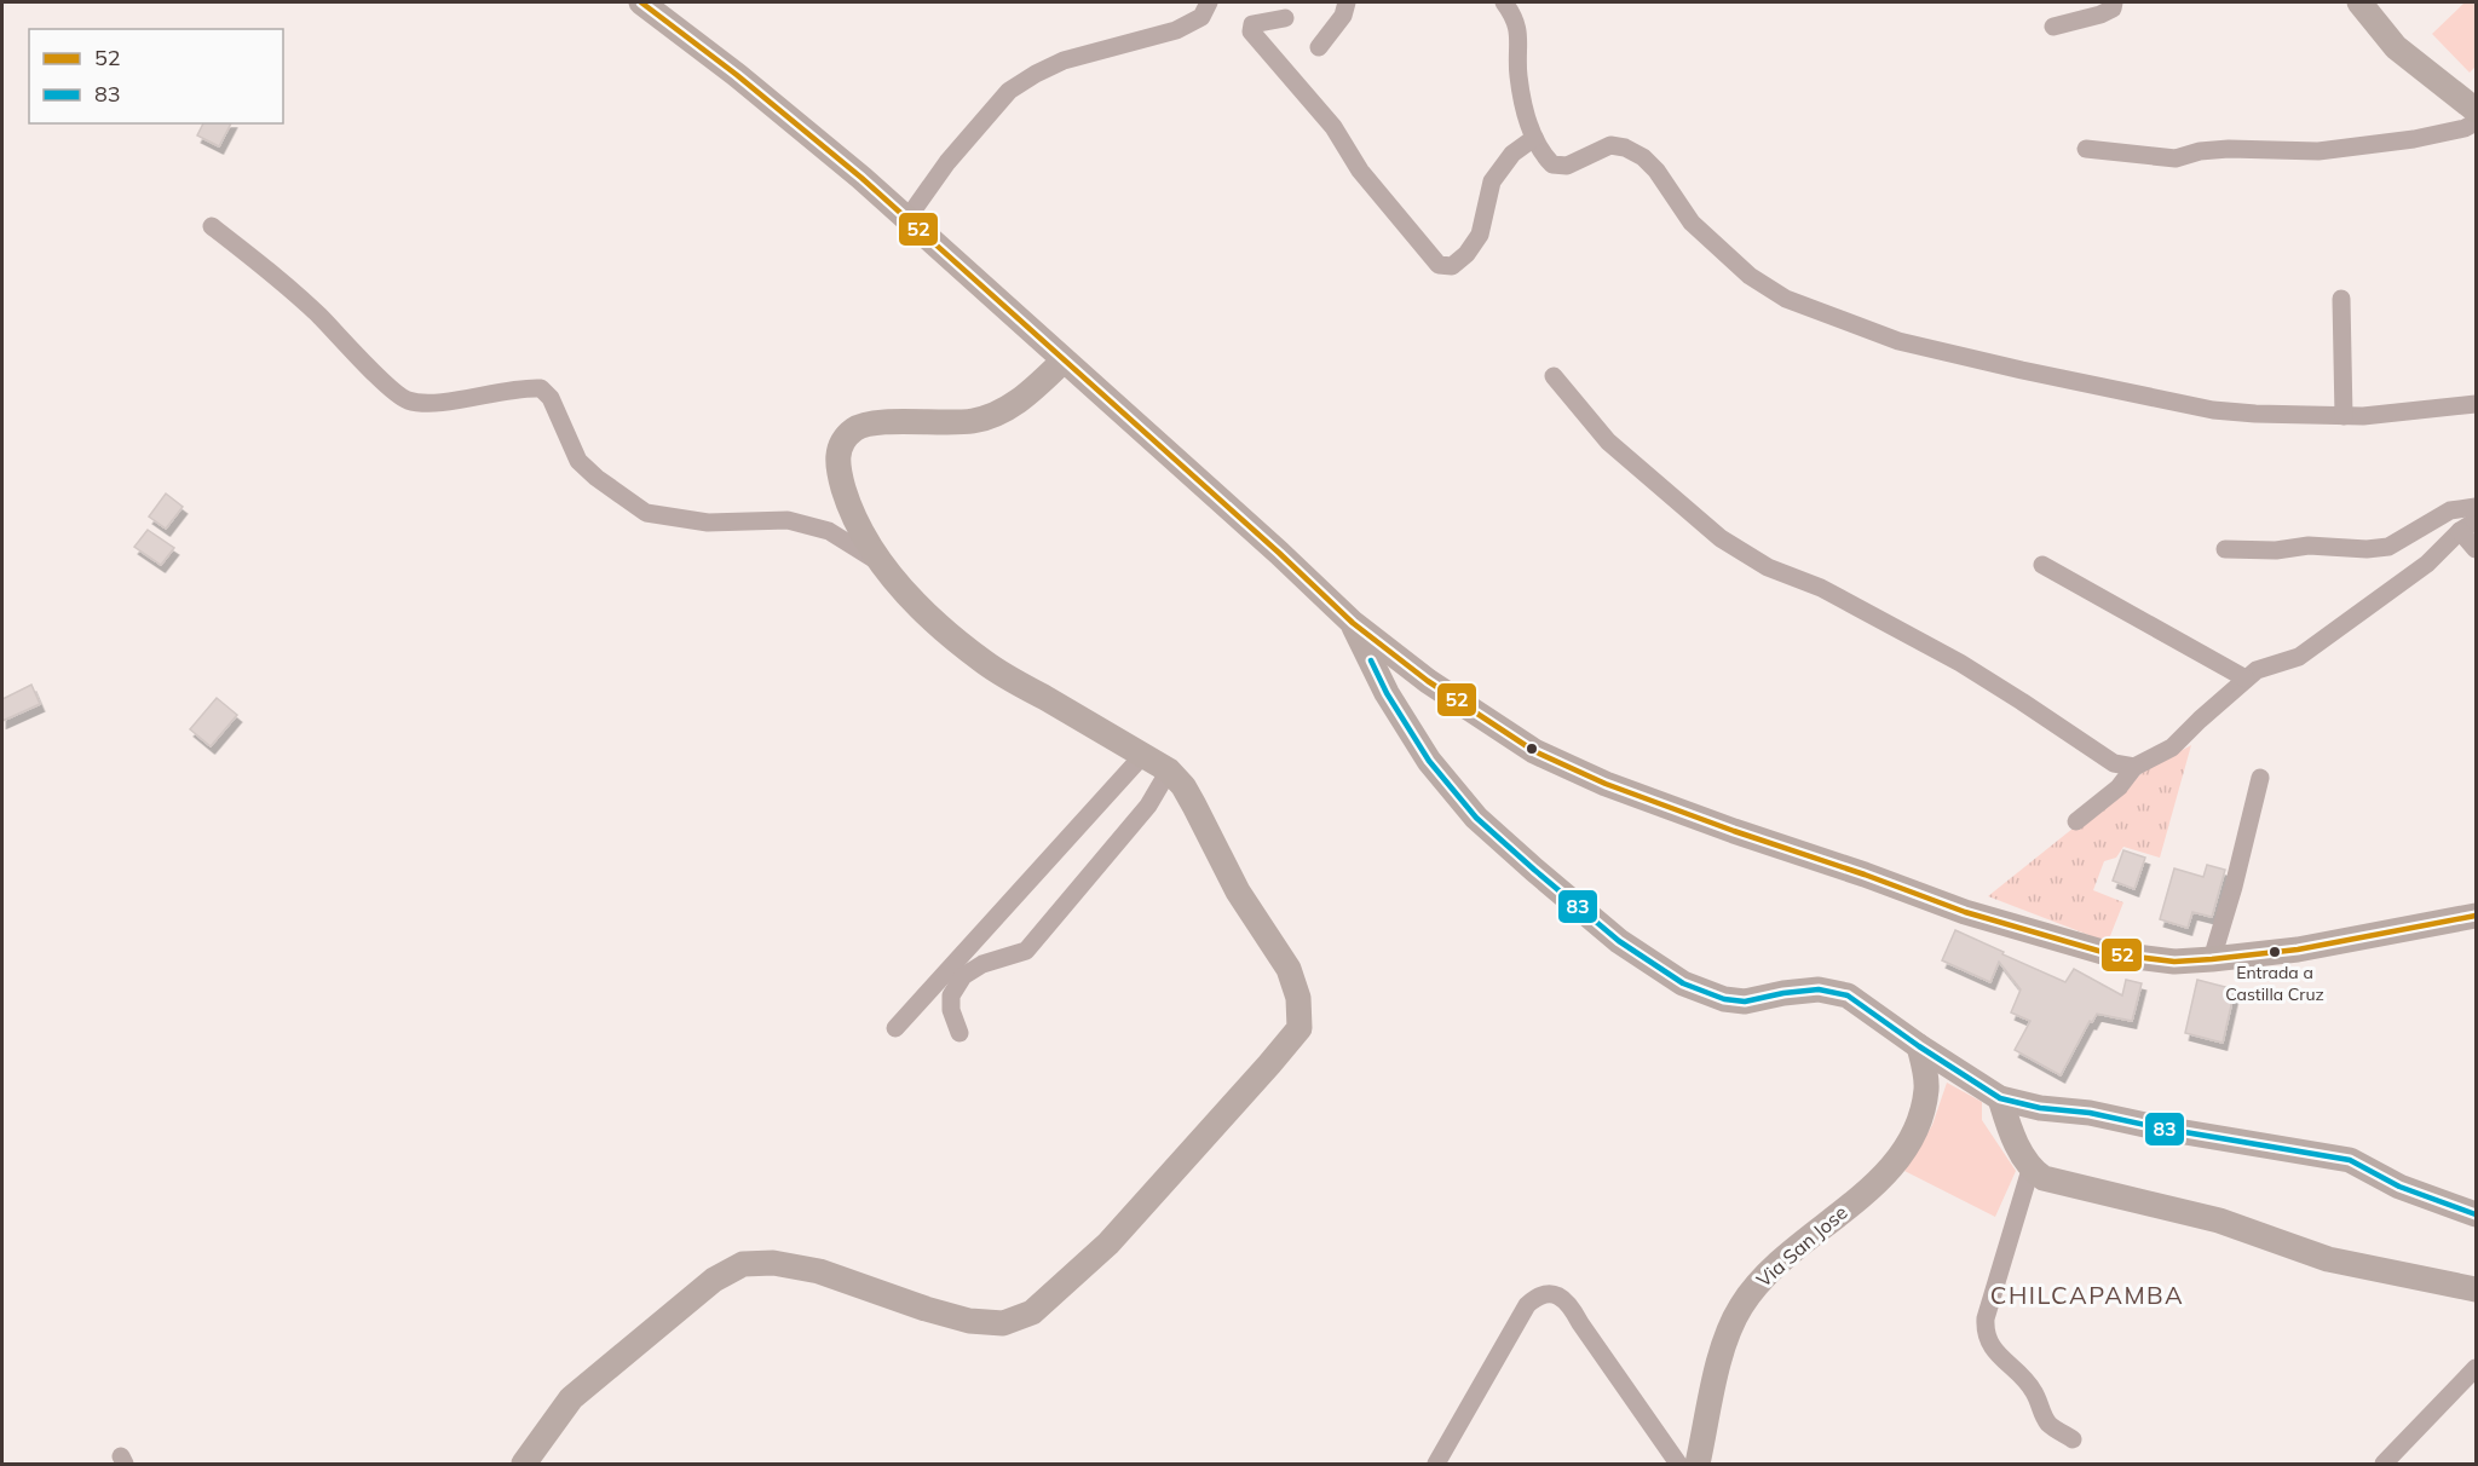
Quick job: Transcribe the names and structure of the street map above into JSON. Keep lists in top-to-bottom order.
{
  "streets": {
    "street": ["Via San Jose"]
  },
  "districts": ["CHILCAPAMBA"],
  "places": ["Entrada a Castilla Cruz"],
  "lines": ["transit line 52", "transit line 83"],
  "legend": ["52", "83"]
}
